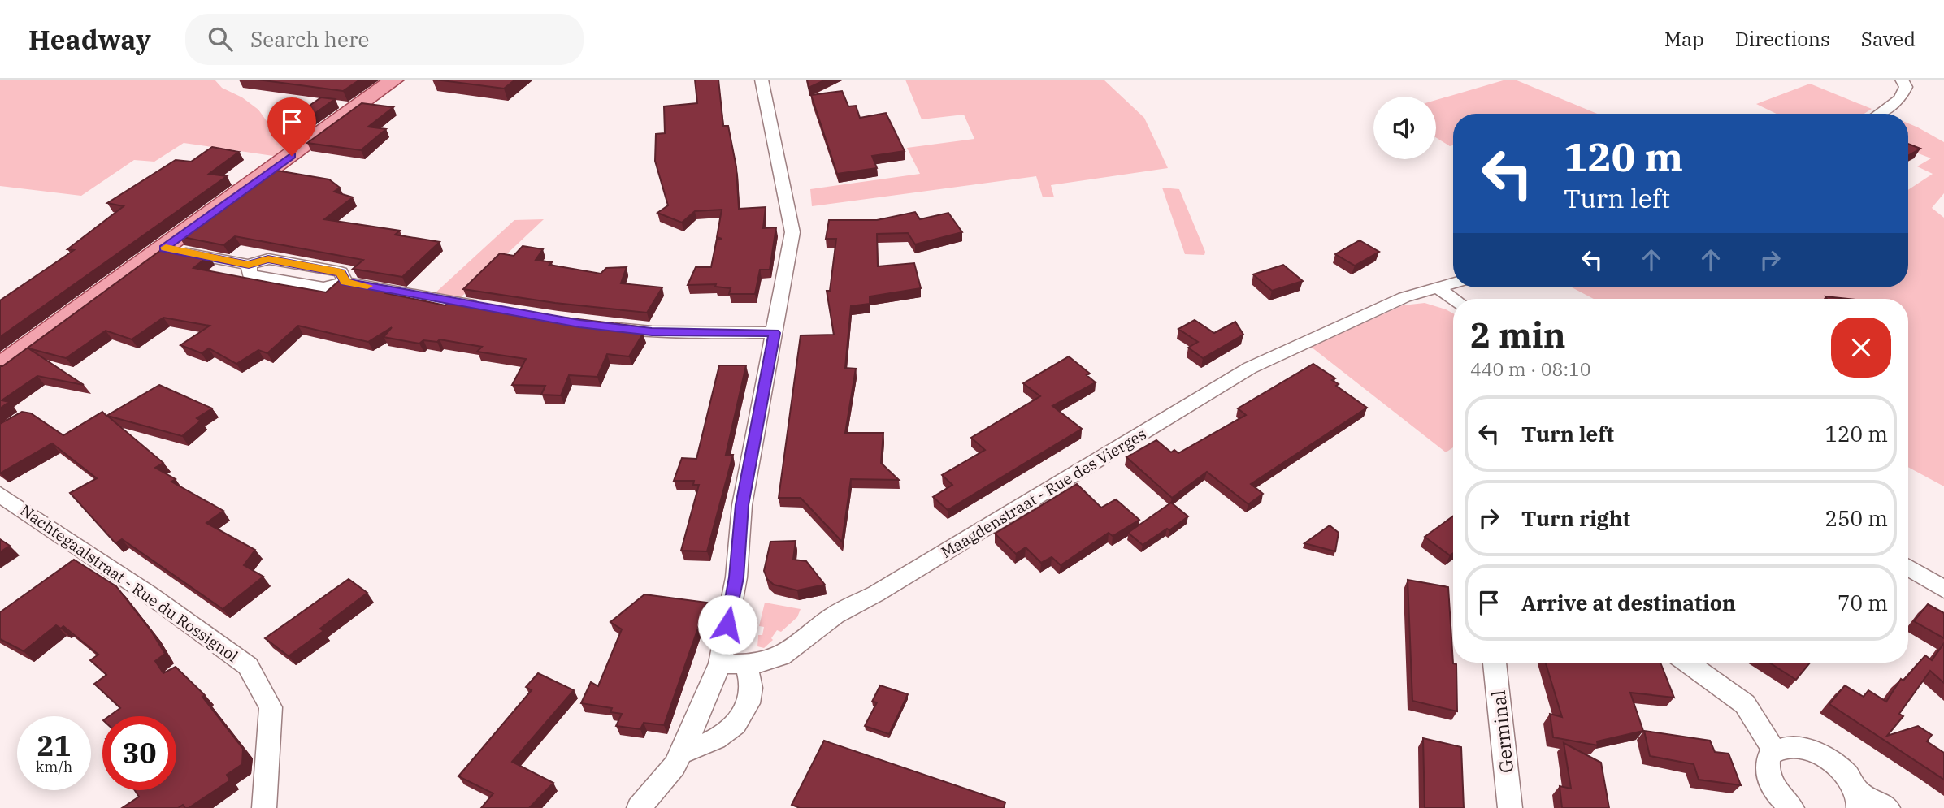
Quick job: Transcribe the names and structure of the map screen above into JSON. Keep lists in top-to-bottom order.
{
  "streets": {
    "street": ["Maagdenstraat - Rue des Vierges", "Nachtegaalstraat - Rue du Rossignol", "Germinal"]
  },
  "page": {
    "header": "Headway",
    "search": "Search here",
    "nav": ["Map", "Directions", "Saved"],
    "turn": ["120 m", "Turn left"],
    "heading": ["2 min", "440 m · 08:10"],
    "list": [
      {
        "name": "Turn left",
        "value": "120 m"
      },
      {
        "name": "Turn right",
        "value": "250 m"
      },
      {
        "name": "Arrive at destination",
        "value": "70 m"
      }
    ],
    "speed": "21 km/h",
    "limit": "30"
  }
}
